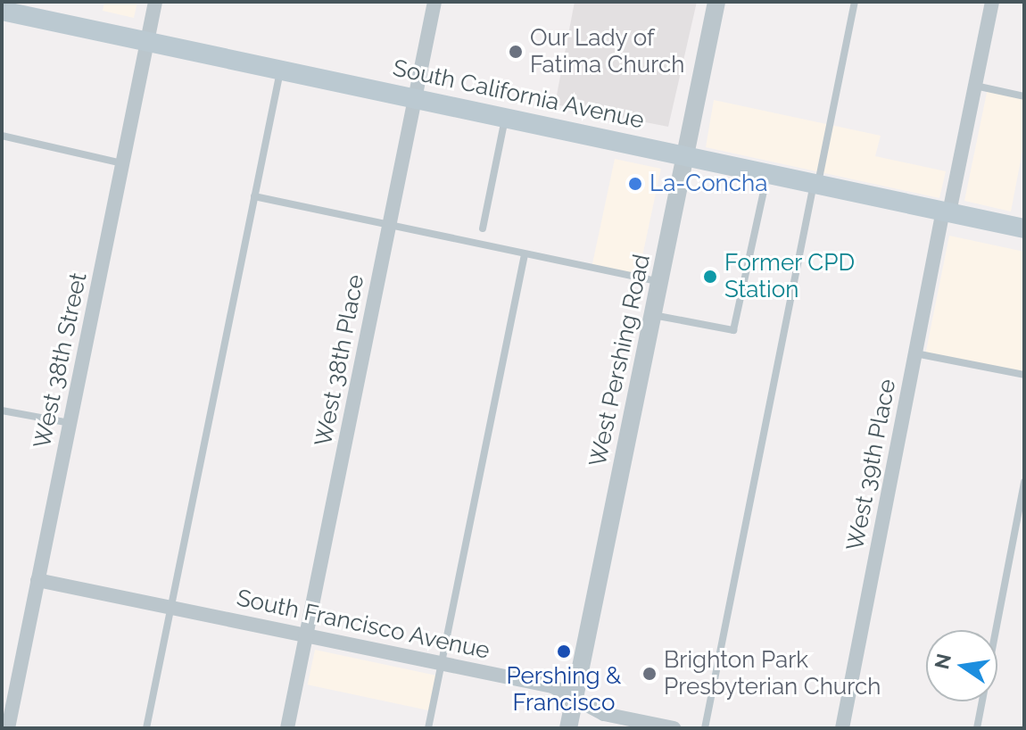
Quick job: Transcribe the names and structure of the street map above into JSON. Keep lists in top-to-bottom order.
{
  "streets": {
    "main road": ["South California Avenue"],
    "street": [
      "West 38th Street",
      "West 38th Place",
      "West Pershing Road",
      "West 39th Place",
      "South Francisco Avenue"
    ]
  },
  "crossings": [
    ["South California Avenue", "West 38th Street"],
    ["South California Avenue", "West 38th Place"],
    ["South California Avenue", "West Pershing Road"],
    ["South California Avenue", "West 39th Place"],
    ["West 38th Street", "South Francisco Avenue"],
    ["West 38th Place", "South Francisco Avenue"],
    ["West Pershing Road", "South Francisco Avenue"]
  ],
  "places": [
    "Our Lady of Fatima Church",
    "La-Concha",
    "Former CPD Station",
    "Pershing & Francisco",
    "Brighton Park Presbyterian Church"
  ],
  "north": "left"
}
